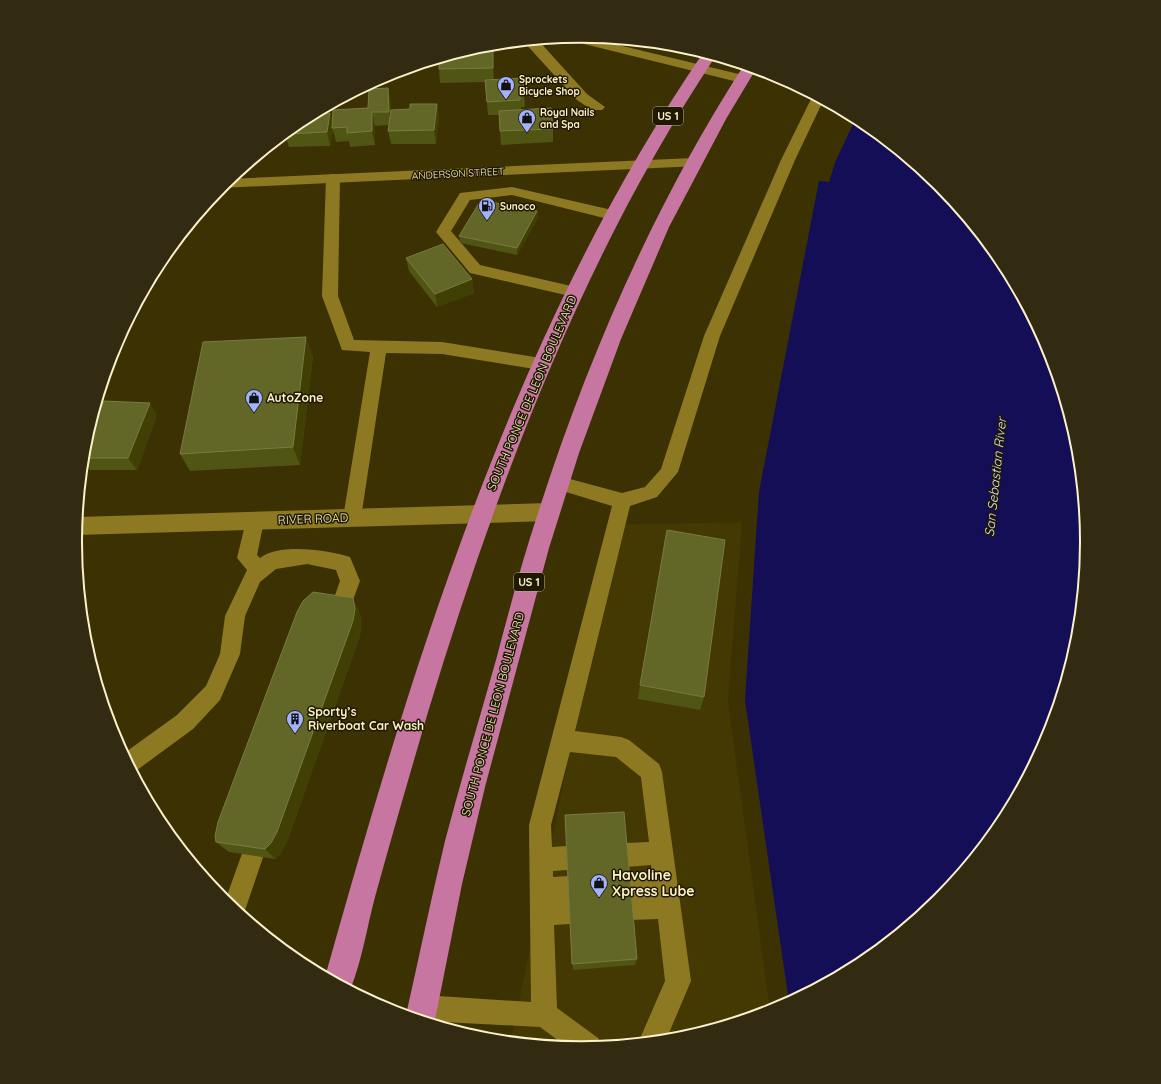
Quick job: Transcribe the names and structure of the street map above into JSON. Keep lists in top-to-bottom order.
{
  "streets": {
    "highway": ["US 1", "SOUTH PONCE DE LEON BOULEVARD"],
    "street": ["ANDERSON STREET", "RIVER ROAD"]
  },
  "crossings": [
    ["ANDERSON STREET", "SOUTH PONCE DE LEON BOULEVARD"],
    ["SOUTH PONCE DE LEON BOULEVARD", "RIVER ROAD"]
  ],
  "water": ["San Sebastian River"],
  "places": {
    "shop": [
      "Sprockets Bicycle Shop",
      "Royal Nails and Spa",
      "AutoZone",
      "Havoline Xpress Lube"
    ],
    "fuel station": ["Sunoco"],
    "building": ["Sporty’s Riverboat Car Wash"]
  }
}
